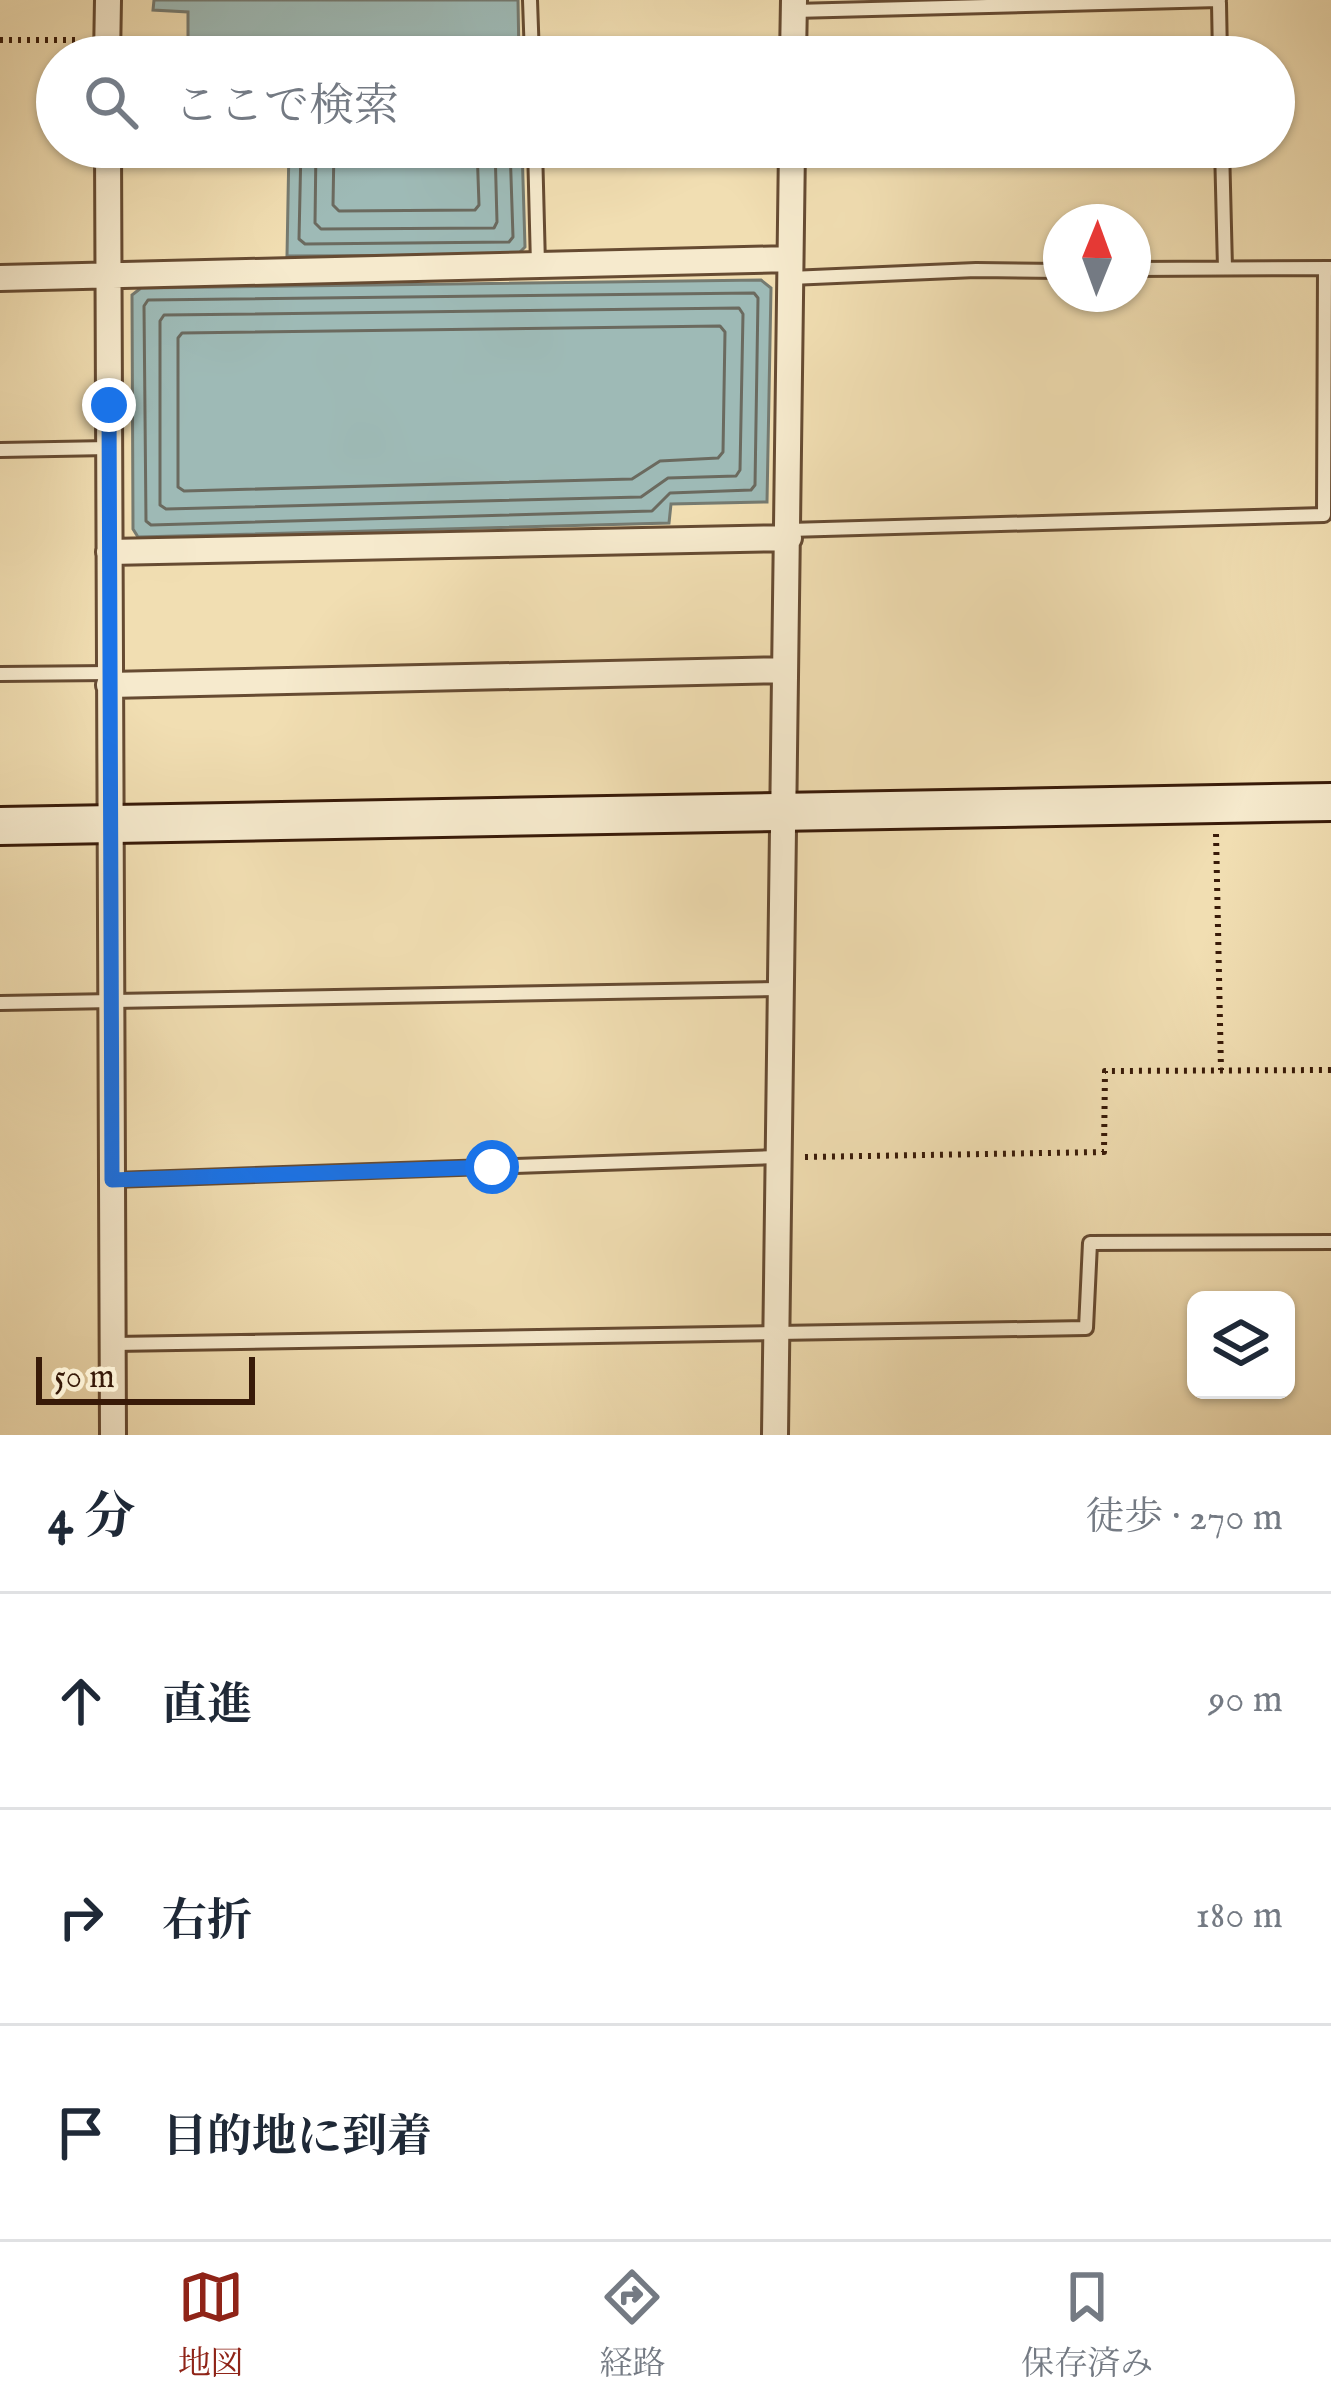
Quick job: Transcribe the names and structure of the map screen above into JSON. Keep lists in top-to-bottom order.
{
  "scale_bar": "50 m",
  "north": "top",
  "page": {
    "search": "ここで検索",
    "scale": "50 m",
    "heading": ["4 分", "徒歩 · 270 m"],
    "list": [
      ["直進", "90 m"],
      ["右折", "180 m"],
      "目的地に到着"
    ],
    "nav": ["地図", "経路", "保存済み"]
  }
}
